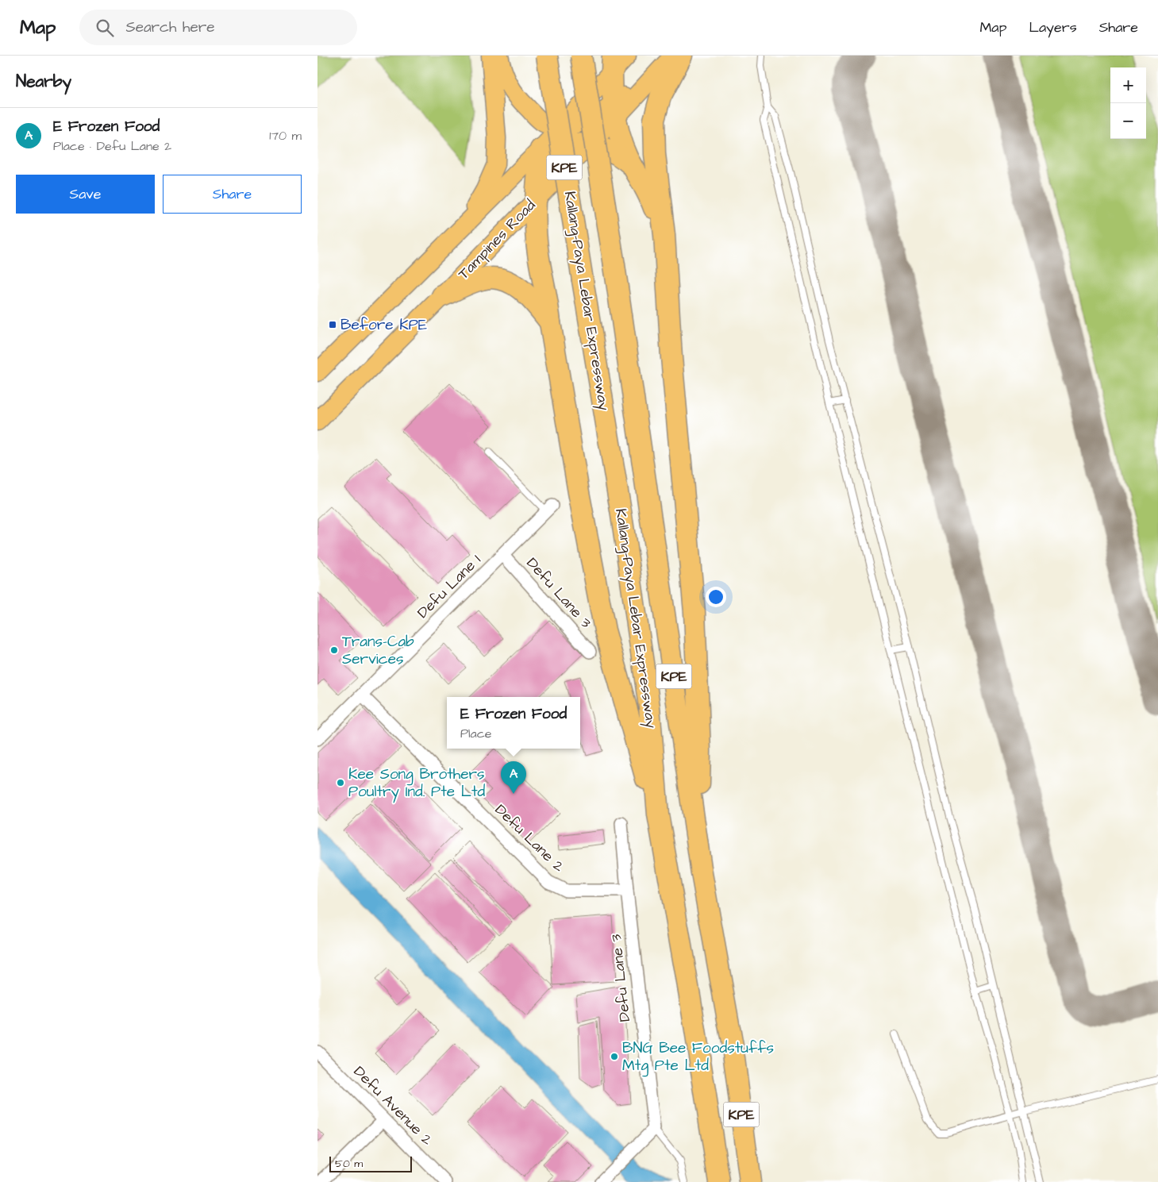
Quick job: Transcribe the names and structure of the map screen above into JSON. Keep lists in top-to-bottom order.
{
  "streets": {
    "highway": ["KPE", "Kallang-Paya Lebar Expressway"],
    "main road": ["Tampines Road"],
    "street": [
      "Defu Lane 1",
      "Defu Lane 3",
      "Defu Lane 2",
      "Defu Avenue 2"
    ]
  },
  "crossings": [
    ["Defu Lane 1", "Defu Lane 3"],
    ["Defu Lane 1", "Defu Lane 2"],
    ["Defu Lane 3", "Defu Lane 2"]
  ],
  "places": {
    "transit": ["Before KPE"],
    "other": ["Trans-Cab Services", "Kee Song Brothers Poultry Ind. Pte Ltd", "BNG Bee Foodstuffs Mtg Pte Ltd"]
  },
  "scale_bar": "50 m",
  "page": {
    "header": "Map",
    "search": "Search here",
    "nav": ["Map", "Layers", "Share"],
    "heading": "Nearby",
    "map_buttons": ["+", "−"],
    "list": [
      {
        "mark": "A",
        "name": "E Frozen Food",
        "note": "Place · Defu Lane 2",
        "value": "170 m"
      }
    ],
    "buttons": ["Save", "Share"],
    "popup": ["E Frozen Food", "Place"],
    "pins": "A",
    "scale": "50 m"
  }
}
